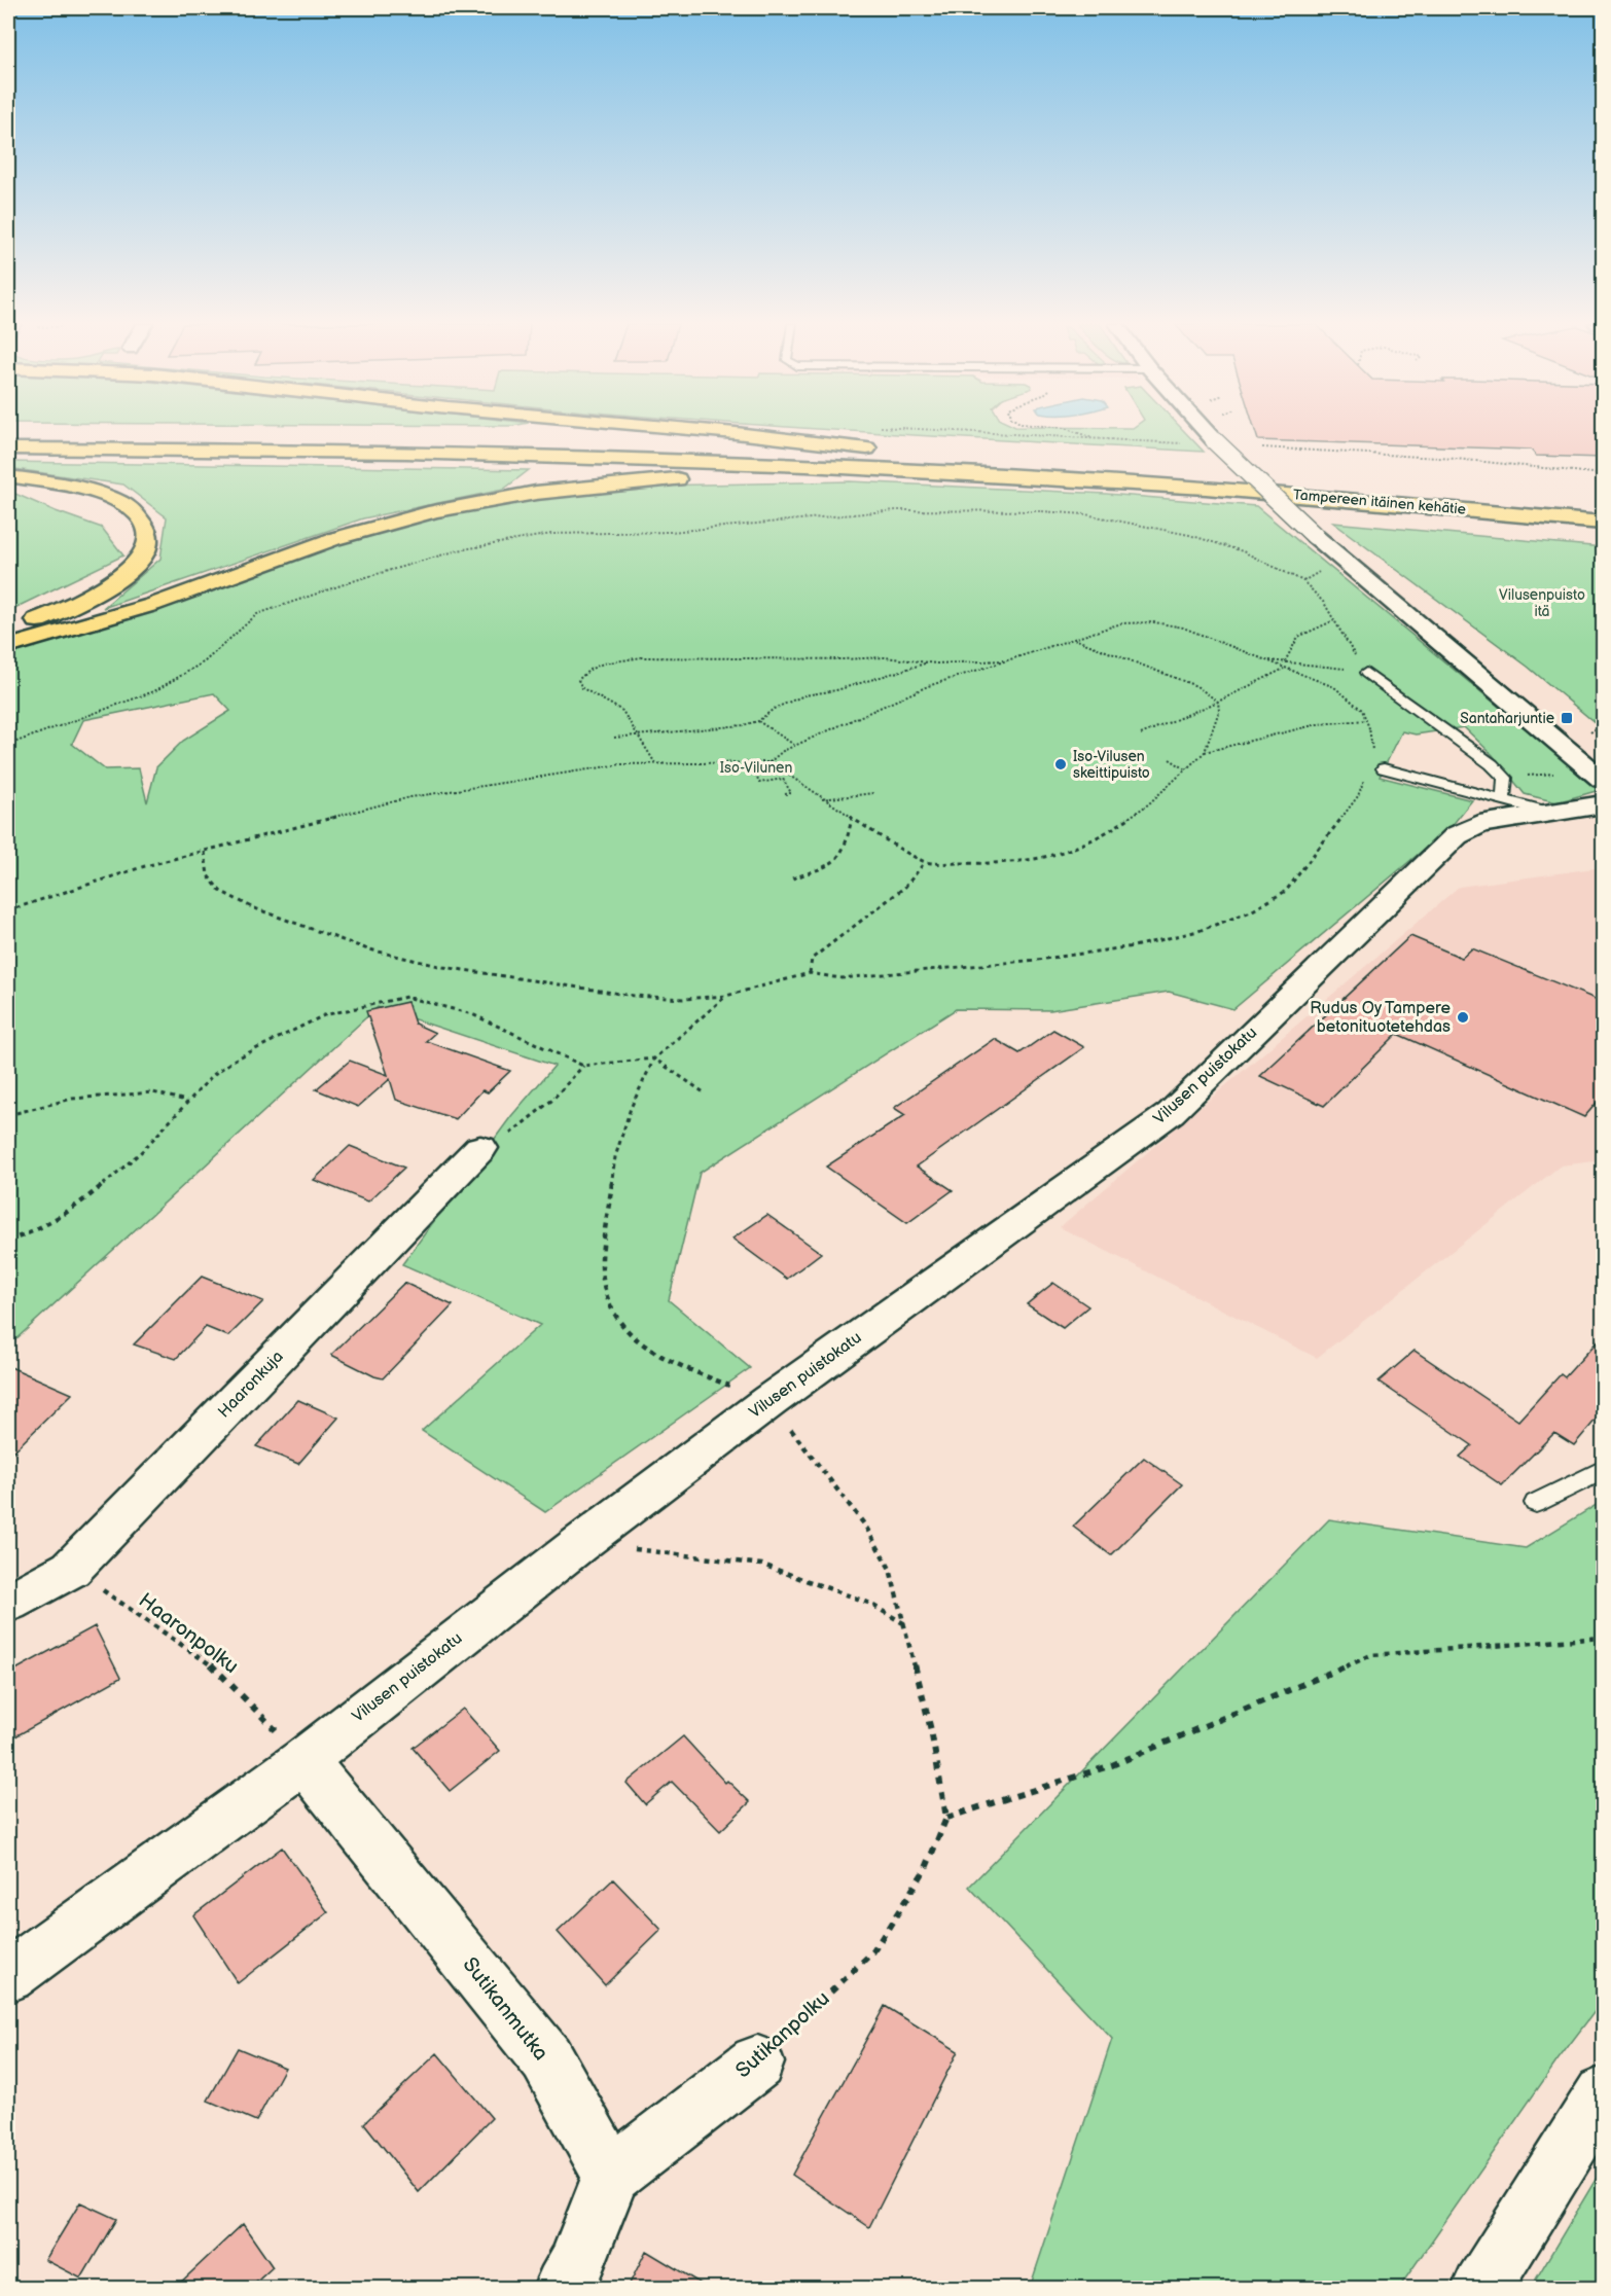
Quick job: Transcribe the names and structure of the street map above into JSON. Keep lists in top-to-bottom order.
{
  "streets": {
    "highway": ["Tampereen itäinen kehätie"],
    "street": [
      "Vilusen puistokatu",
      "Haaronkuja",
      "Sutikanmutka",
      "Sutikanpolku"
    ],
    "path": ["Haaronpolku"]
  },
  "crossings": [
    ["Vilusen puistokatu", "Haaronpolku"],
    ["Vilusen puistokatu", "Sutikanmutka"],
    ["Haaronkuja", "Haaronpolku"],
    ["Haaronpolku", "Sutikanmutka"],
    ["Sutikanmutka", "Sutikanpolku"]
  ],
  "parks": ["Vilusenpuisto itä", "Iso-Vilunen"],
  "places": {
    "transit": ["Santaharjuntie"],
    "other": ["Iso-Vilusen skeittipuisto", "Rudus Oy Tampere betonituotetehdas"]
  }
}
